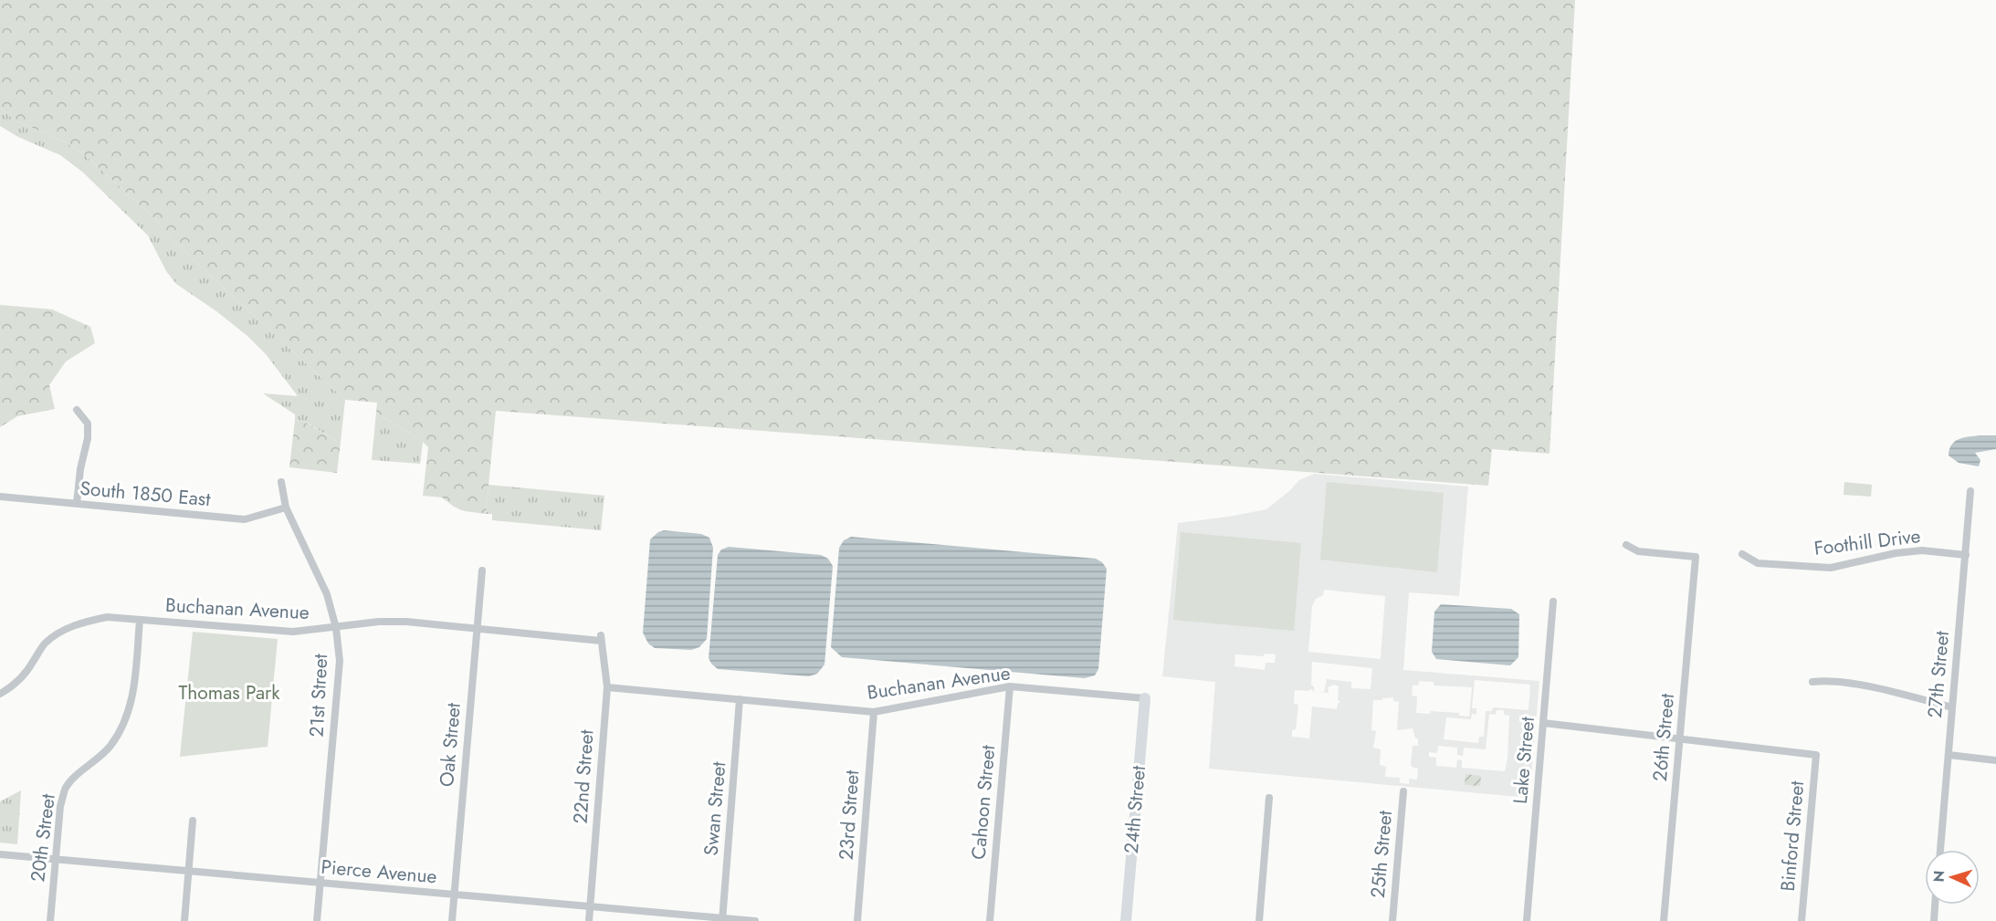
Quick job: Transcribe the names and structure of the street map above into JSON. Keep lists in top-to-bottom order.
{
  "streets": {
    "street": [
      "South 1850 East",
      "Foothill Drive",
      "Buchanan Avenue",
      "27th Street",
      "21st Street",
      "26th Street",
      "Oak Street",
      "Lake Street",
      "22nd Street",
      "Cahoon Street",
      "Swan Street",
      "24th Street",
      "23rd Street",
      "Binford Street",
      "20th Street",
      "25th Street",
      "Pierce Avenue"
    ]
  },
  "crossings": [
    ["South 1850 East", "21st Street"],
    ["Foothill Drive", "27th Street"],
    ["Buchanan Avenue", "21st Street"],
    ["Buchanan Avenue", "Oak Street"],
    ["Buchanan Avenue", "22nd Street"],
    ["Buchanan Avenue", "Cahoon Street"],
    ["Buchanan Avenue", "Swan Street"],
    ["Buchanan Avenue", "24th Street"],
    ["Buchanan Avenue", "23rd Street"],
    ["Buchanan Avenue", "20th Street"],
    ["21st Street", "Pierce Avenue"],
    ["26th Street", "Binford Street"],
    ["Oak Street", "Pierce Avenue"],
    ["22nd Street", "Pierce Avenue"],
    ["Swan Street", "Pierce Avenue"],
    ["20th Street", "Pierce Avenue"]
  ],
  "parks": ["Thomas Park"],
  "north": "left"
}
